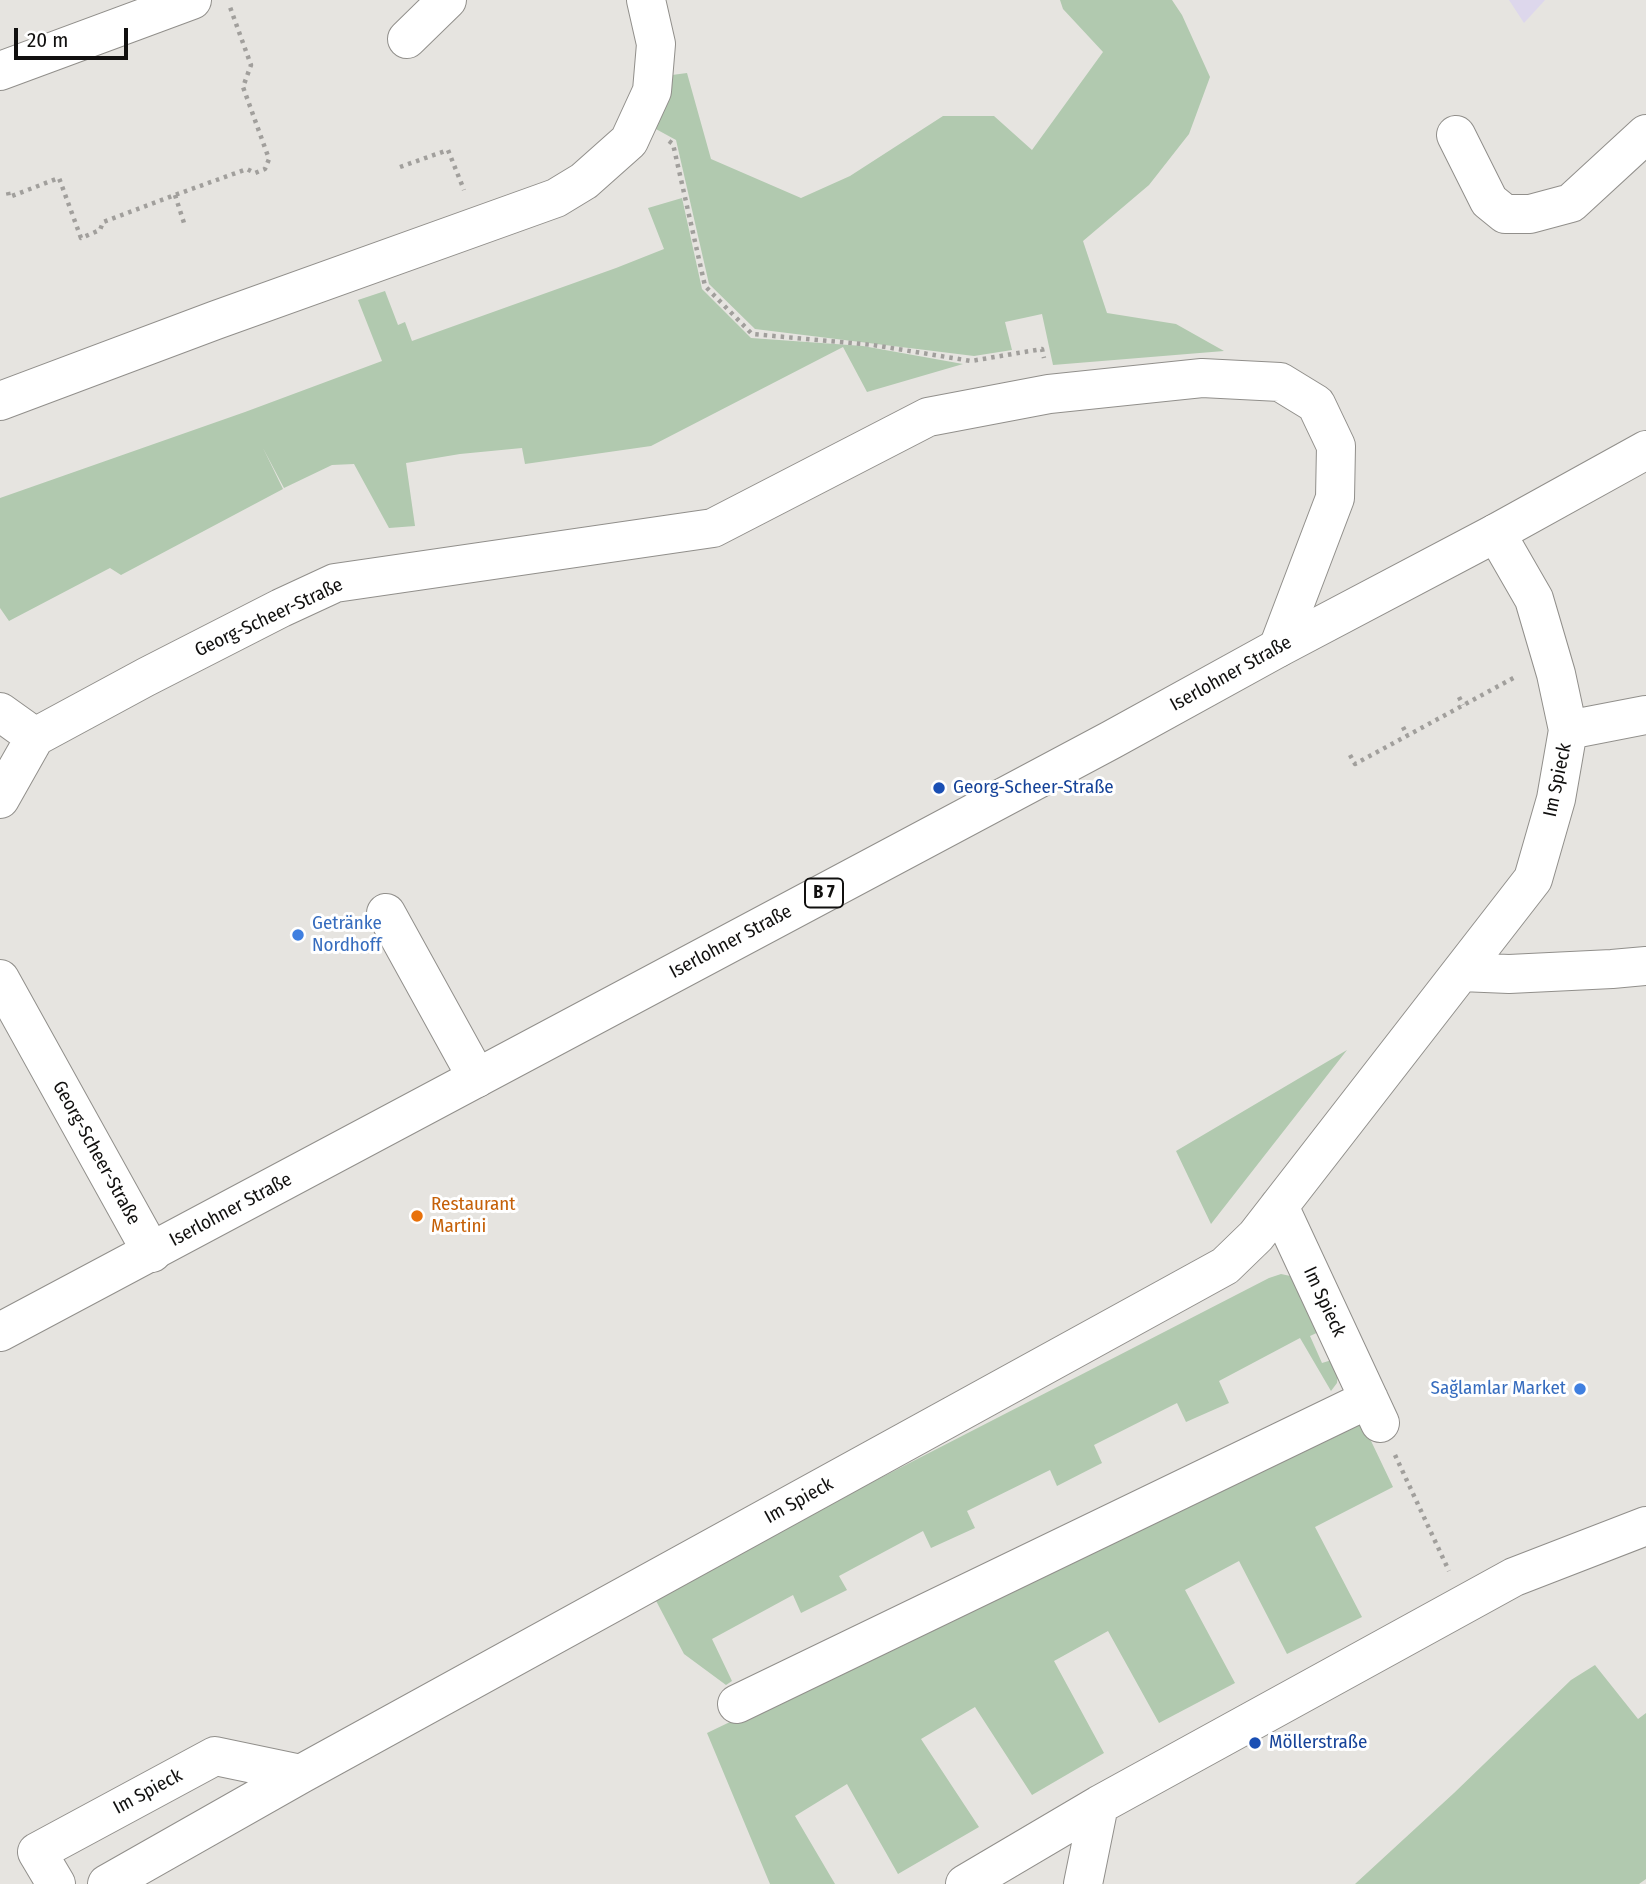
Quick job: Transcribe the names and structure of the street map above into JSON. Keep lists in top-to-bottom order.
{
  "streets": {
    "street": [
      "Georg-Scheer-Straße",
      "Iserlohner Straße",
      "Im Spieck",
      "B 7"
    ]
  },
  "crossings": [
    ["Georg-Scheer-Straße", "Iserlohner Straße"],
    ["Iserlohner Straße", "Im Spieck"]
  ],
  "places": [
    "Georg-Scheer-Straße",
    "Getränke Nordhoff",
    "Restaurant Martini",
    "Sağlamlar Market",
    "Möllerstraße"
  ],
  "scale_bar": "20 m"
}
